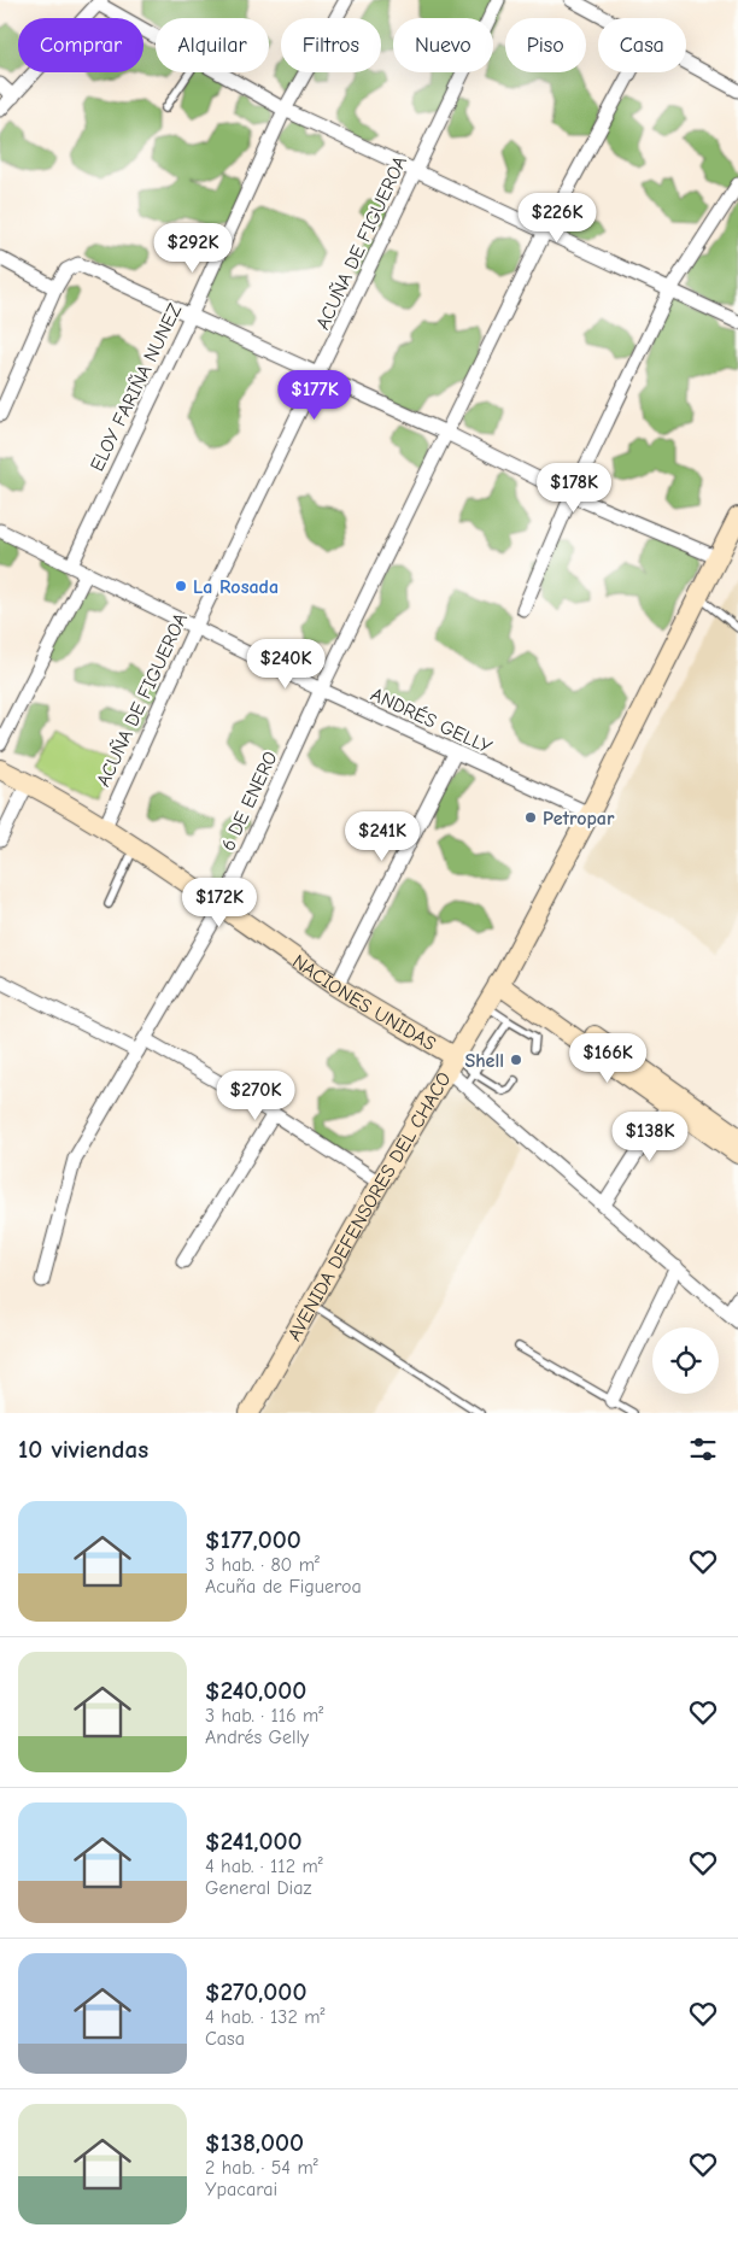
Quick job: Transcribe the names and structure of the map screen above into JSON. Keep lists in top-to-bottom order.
{
  "streets": {
    "street": [
      "ACUÑA DE FIGUEROA",
      "ELOY FARIÑA NUNEZ",
      "ANDRÉS GELLY",
      "6 DE ENERO",
      "NACIONES UNIDAS",
      "AVENIDA DEFENSORES DEL CHACO"
    ]
  },
  "crossings": [
    ["ACUÑA DE FIGUEROA", "ANDRÉS GELLY"],
    ["ACUÑA DE FIGUEROA", "NACIONES UNIDAS"],
    ["ELOY FARIÑA NUNEZ", "ANDRÉS GELLY"],
    ["ANDRÉS GELLY", "6 DE ENERO"],
    ["ANDRÉS GELLY", "AVENIDA DEFENSORES DEL CHACO"],
    ["6 DE ENERO", "NACIONES UNIDAS"],
    ["NACIONES UNIDAS", "AVENIDA DEFENSORES DEL CHACO"]
  ],
  "places": ["La Rosada", "Petropar", "Shell"],
  "page": {
    "chip": [
      "Comprar",
      "Alquilar",
      "Filtros",
      "Nuevo",
      "Piso",
      "Casa"
    ],
    "price": [
      "$226K",
      "$292K",
      "$177K",
      "$178K",
      "$240K",
      "$241K",
      "$172K",
      "$166K",
      "$270K",
      "$138K"
    ],
    "heading": "10 viviendas",
    "list": [
      {
        "name": "$177,000",
        "note": "3 hab. · 80 m² · Acuña de Figueroa"
      },
      {
        "name": "$240,000",
        "note": "3 hab. · 116 m² · Andrés Gelly"
      },
      {
        "name": "$241,000",
        "note": "4 hab. · 112 m² · General Diaz"
      },
      {
        "name": "$270,000",
        "note": "4 hab. · 132 m² · Casa"
      },
      {
        "name": "$138,000",
        "note": "2 hab. · 54 m² · Ypacarai"
      }
    ]
  }
}
